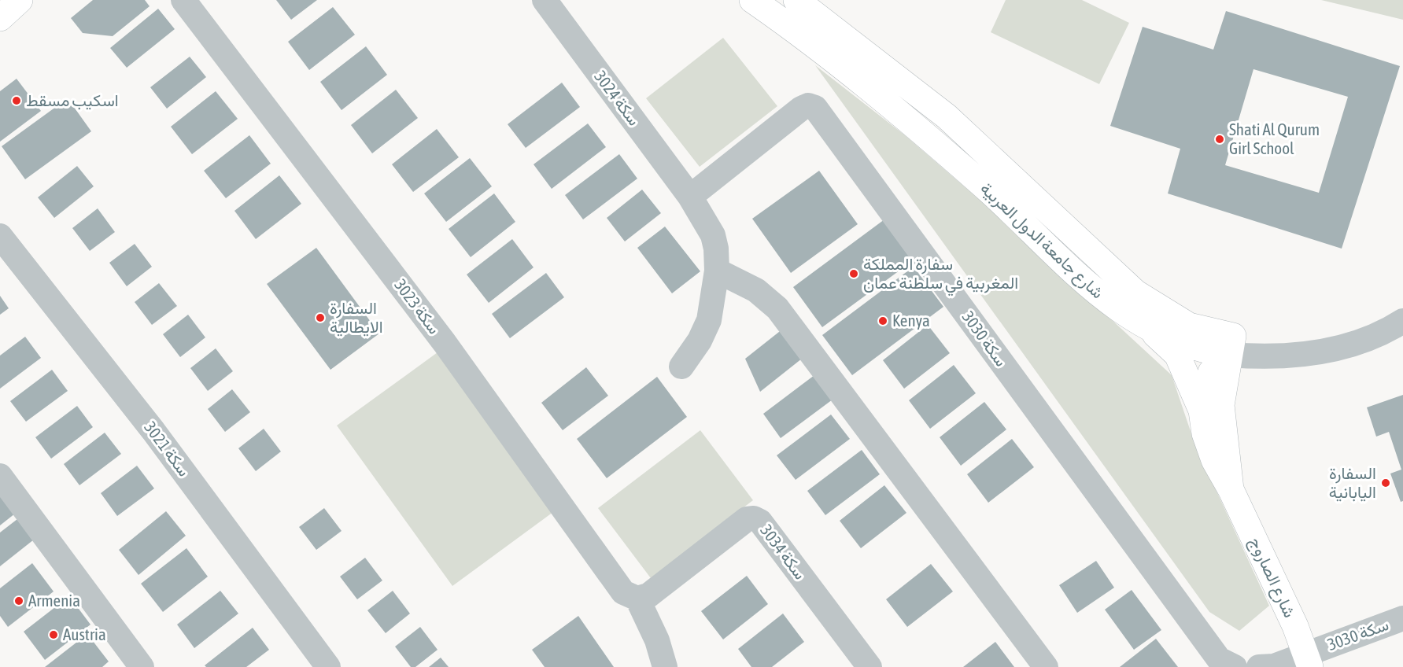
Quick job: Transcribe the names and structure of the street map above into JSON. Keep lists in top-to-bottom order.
{
  "streets": {
    "main road": ["شارع جامعة الدول العربية", "شارع الصاروج"],
    "street": [
      "سكة 3024",
      "سكة 3023",
      "سكة 3030",
      "سكة 3021",
      "سكة 3034"
    ]
  },
  "crossings": [
    ["سكة 3024", "سكة 3030"],
    ["شارع جامعة الدول العربية", "شارع الصاروج"],
    ["سكة 3023", "سكة 3034"],
    ["سكة 3030", "شارع الصاروج"]
  ],
  "places": [
    "اسكيب مسقط",
    "Shati Al Qurum Girl School",
    "سفارة المملكة المغربية في سلطنة عمان",
    "السفارة الايطالية",
    "Kenya",
    "السفارة اليابانية",
    "Armenia",
    "Austria"
  ]
}
